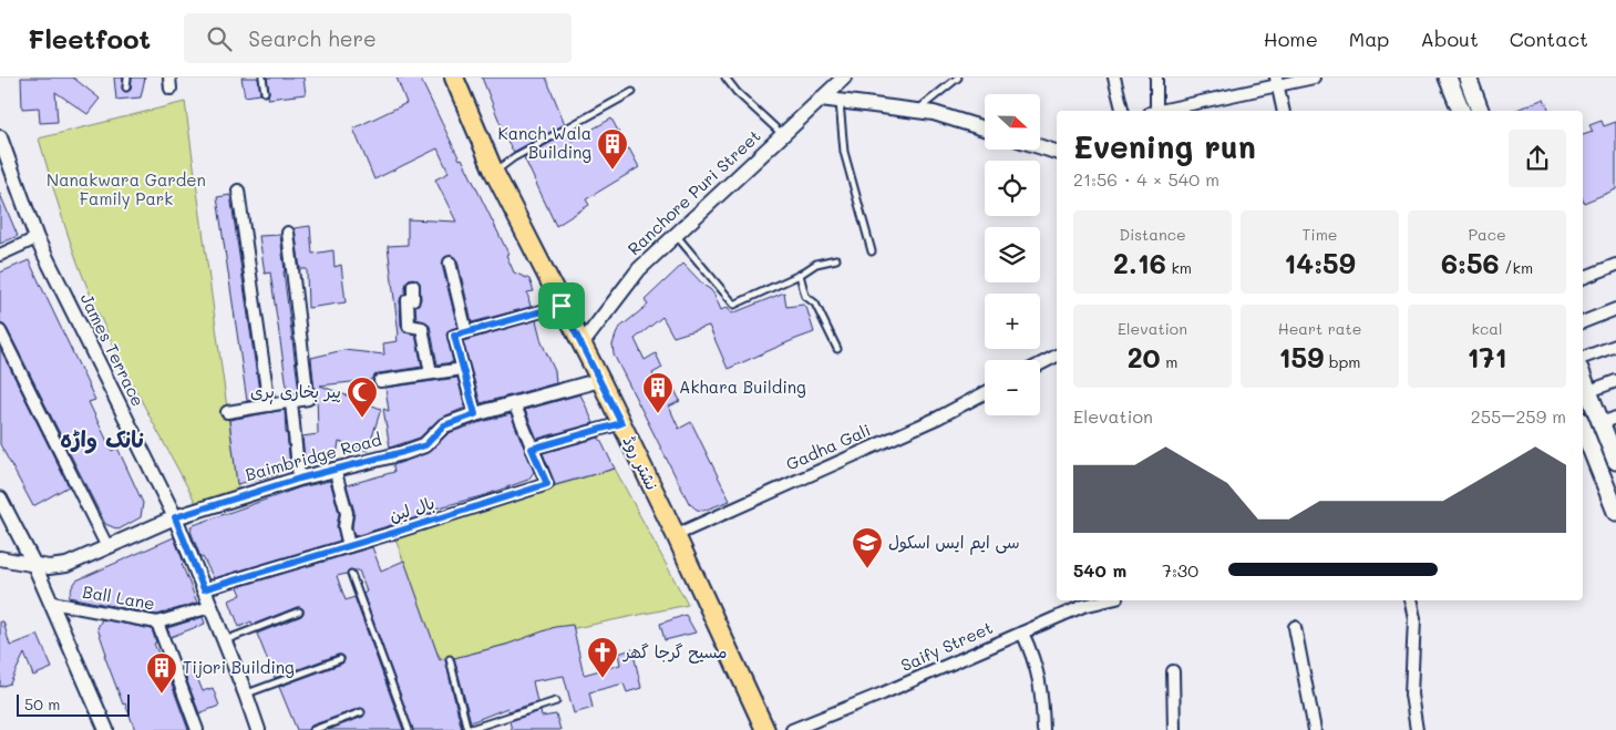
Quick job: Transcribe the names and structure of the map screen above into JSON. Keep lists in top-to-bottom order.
{
  "streets": {
    "main road": ["نشتر روڈ"],
    "street": [
      "Ranchore Puri Street",
      "James Terrace",
      "Gadha Gali",
      "Baimbridge Road",
      "بال لین",
      "Ball Lane",
      "Saify Street"
    ]
  },
  "crossings": [
    ["Ranchore Puri Street", "نشتر روڈ"],
    ["James Terrace", "Baimbridge Road"],
    ["James Terrace", "بال لین"],
    ["James Terrace", "Ball Lane"],
    ["Gadha Gali", "نشتر روڈ"],
    ["Baimbridge Road", "نشتر روڈ"],
    ["Baimbridge Road", "بال لین"]
  ],
  "districts": ["نانک واڑہ"],
  "parks": ["Nanakwara Garden Family Park"],
  "places": {
    "building": ["Kanch Wala Building", "Akhara Building", "Tijori Building"],
    "mosque": ["پیر بخاری ہری"],
    "school or university": ["سی ایم ایس اسکول"],
    "church": ["مسیح گرجا گھر"]
  },
  "scale_bar": "50 m",
  "north": "right",
  "page": {
    "header": "Fleetfoot",
    "search": "Search here",
    "nav": [
      "Home",
      "Map",
      "About",
      "Contact"
    ],
    "map_buttons": ["+", "−"],
    "heading": ["Evening run", "21:56 · 4 × 540 m"],
    "stats": [
      ["Distance", "2.16 km"],
      ["Time", "14:59"],
      ["Pace", "6:56 /km"],
      ["Elevation", "20 m"],
      ["Heart rate", "159 bpm"],
      ["kcal", "171"]
    ],
    "chart": ["Elevation", "255–259 m"],
    "list": [
      {
        "name": "540 m",
        "note": "7:30"
      }
    ],
    "scale": "50 m"
  }
}
